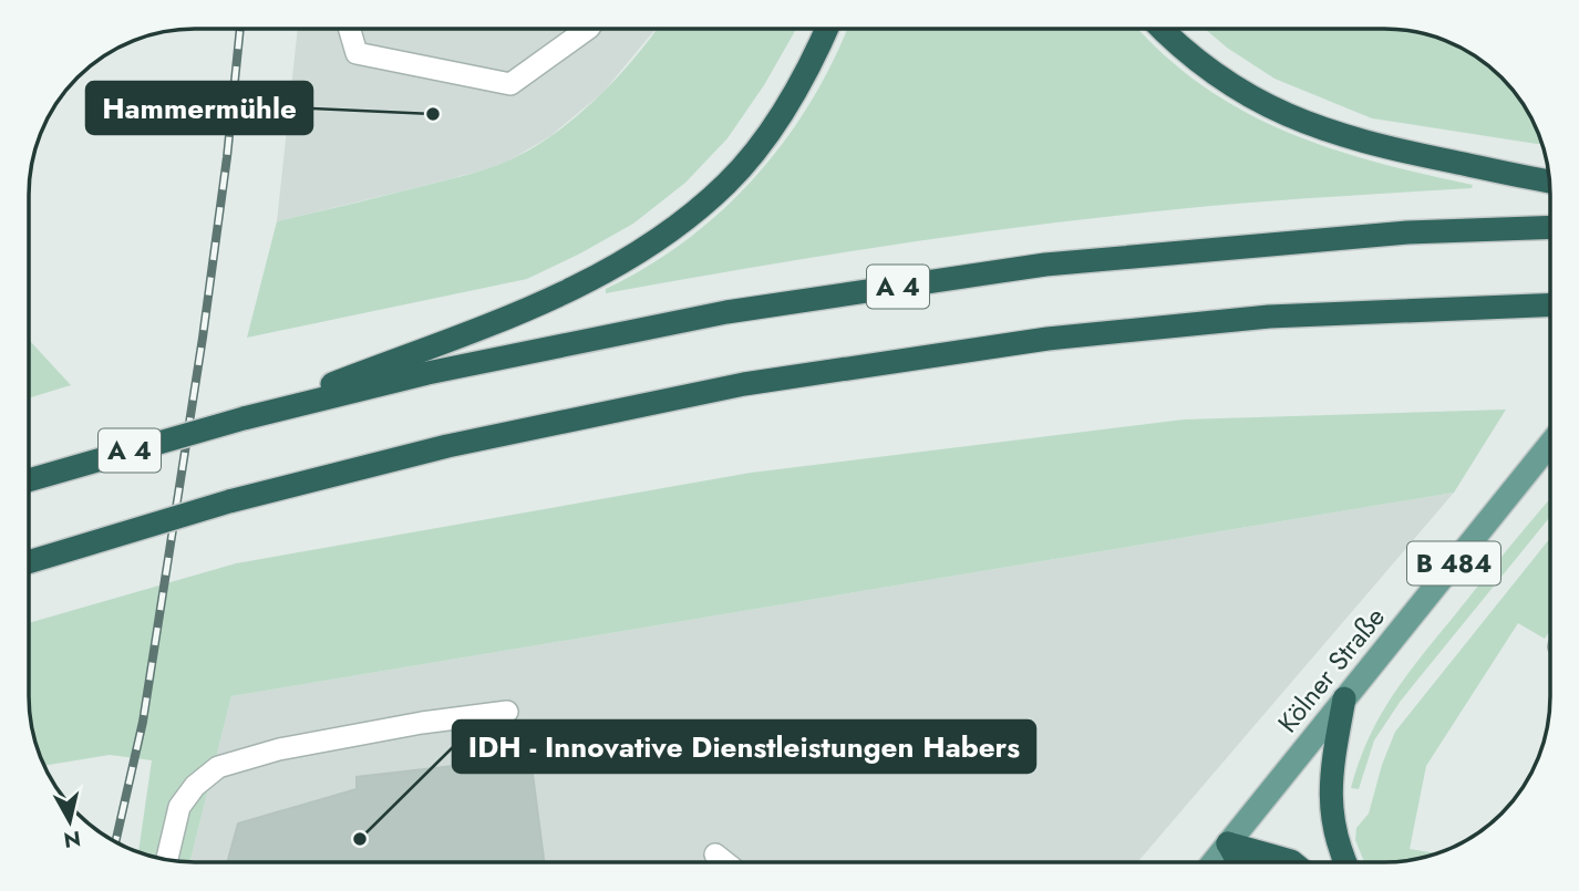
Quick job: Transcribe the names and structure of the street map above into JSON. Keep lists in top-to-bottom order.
{
  "streets": {
    "highway": ["A 4"],
    "main road": ["B 484", "Kölner Straße"]
  },
  "places": ["Hammermühle", "IDH - Innovative Dienstleistungen Habers"],
  "north": "bottom"
}
